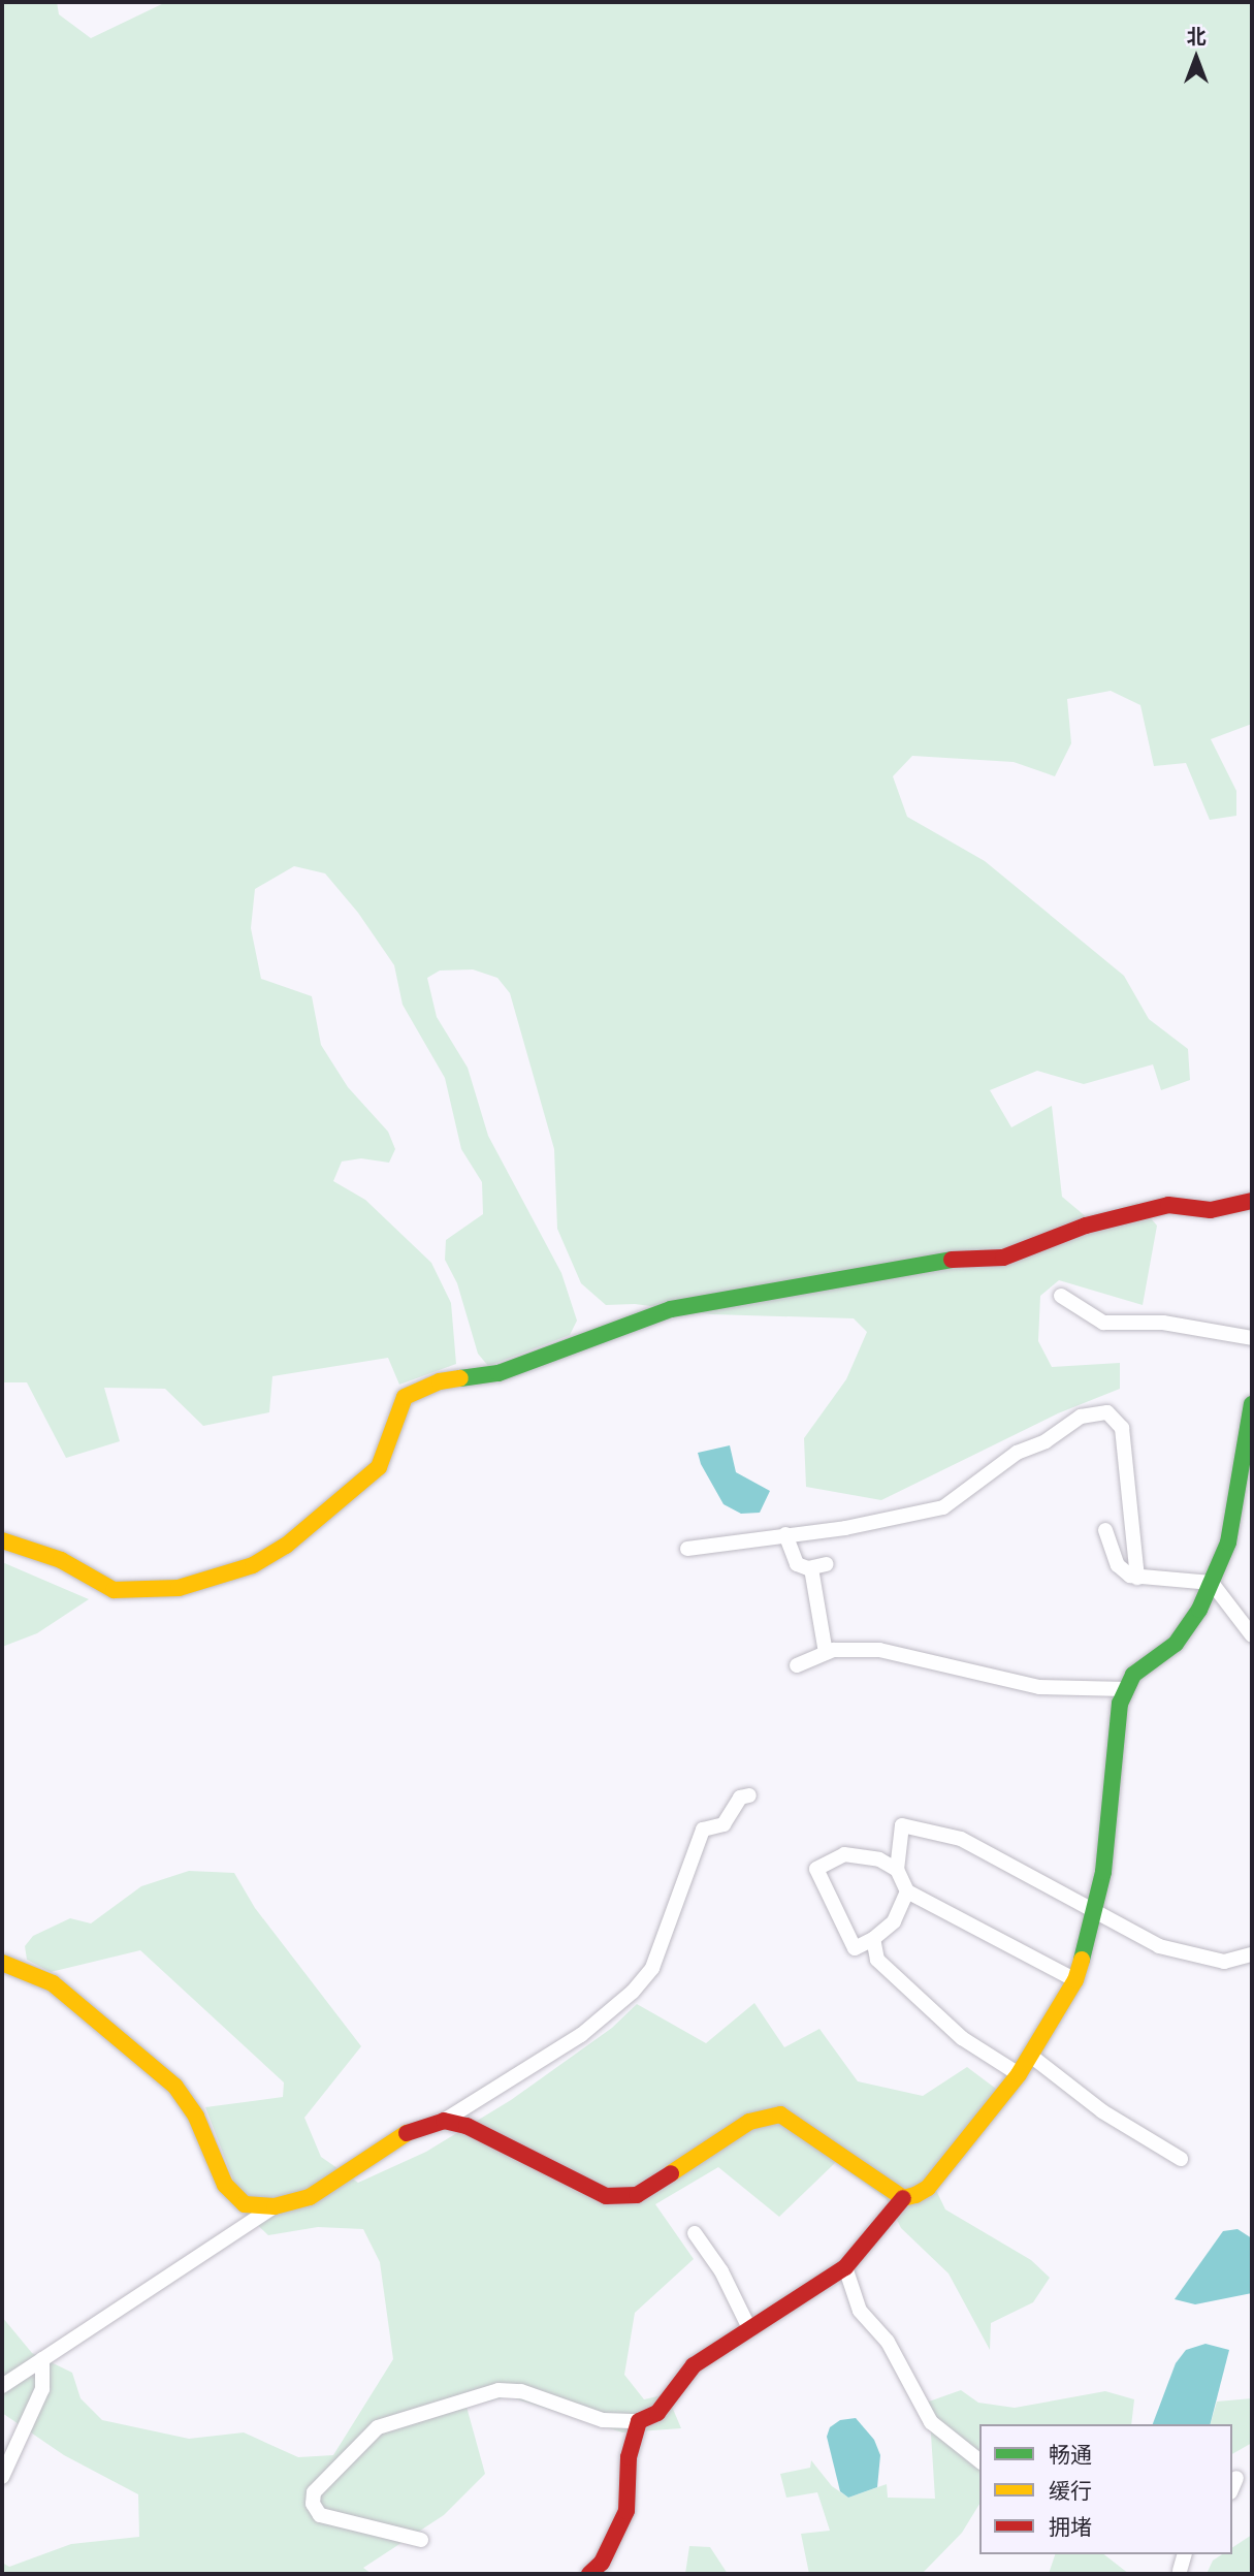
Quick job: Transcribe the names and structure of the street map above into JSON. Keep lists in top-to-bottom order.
{
  "legend": ["畅通", "缓行", "拥堵"],
  "north": "top"
}
